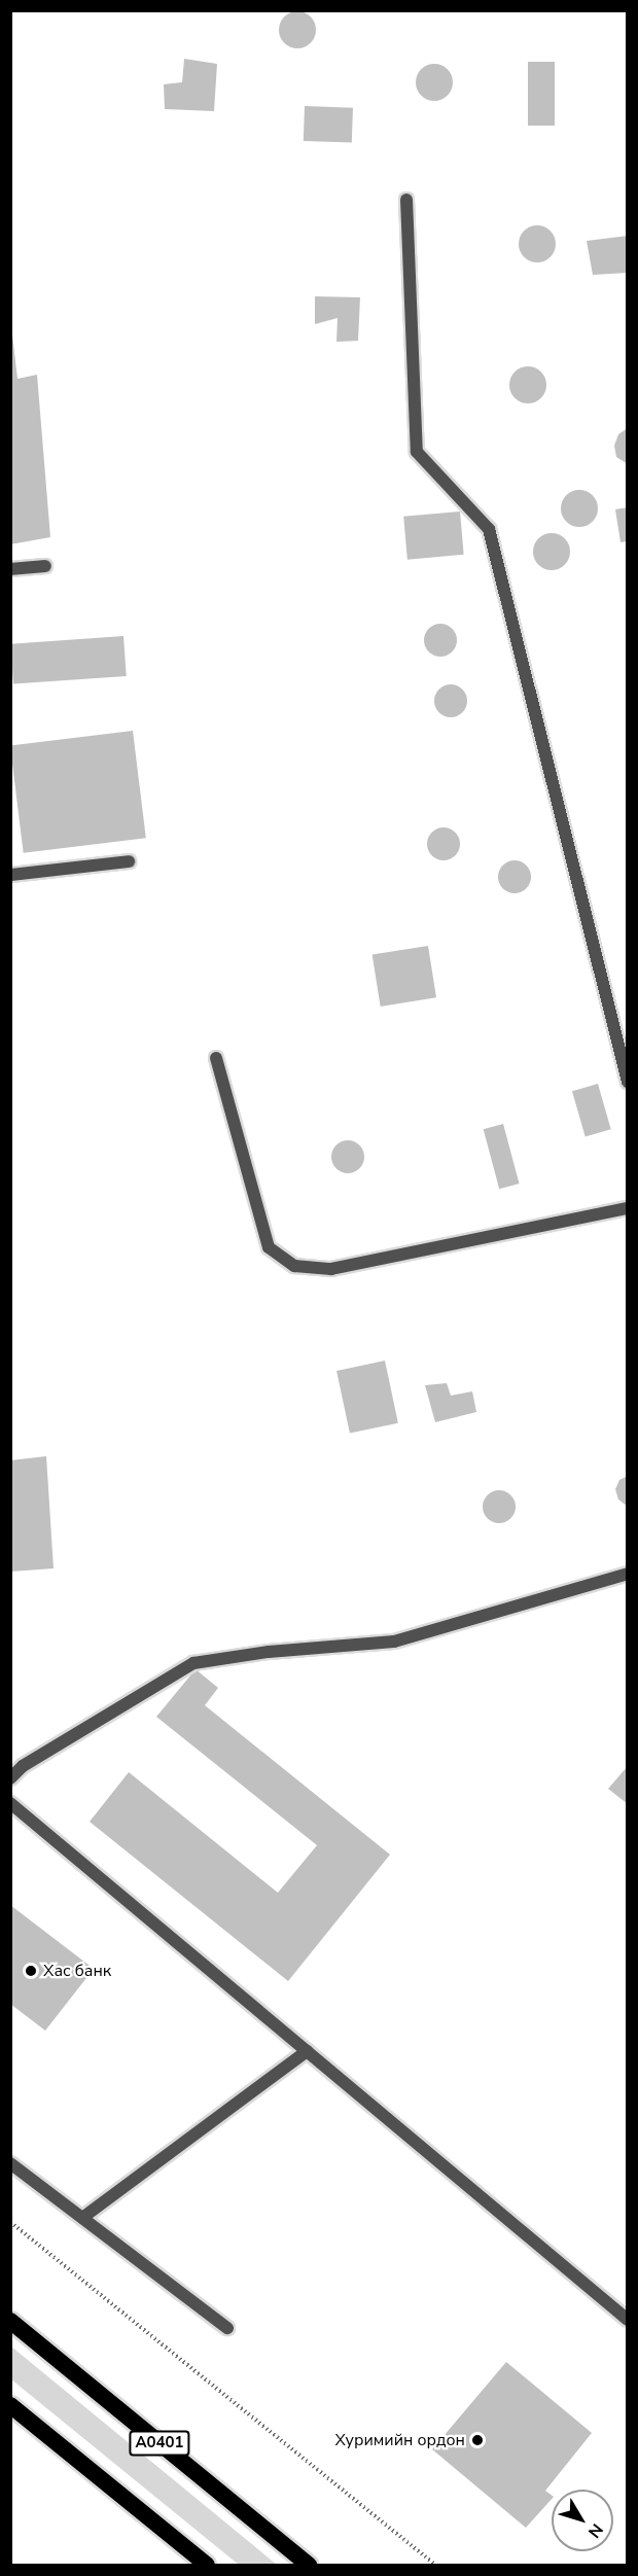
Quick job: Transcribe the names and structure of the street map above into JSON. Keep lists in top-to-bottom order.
{
  "streets": {
    "highway": ["A0401"]
  },
  "places": ["Хас банк", "Хуримийн ордон"],
  "north": "bottom right"
}
